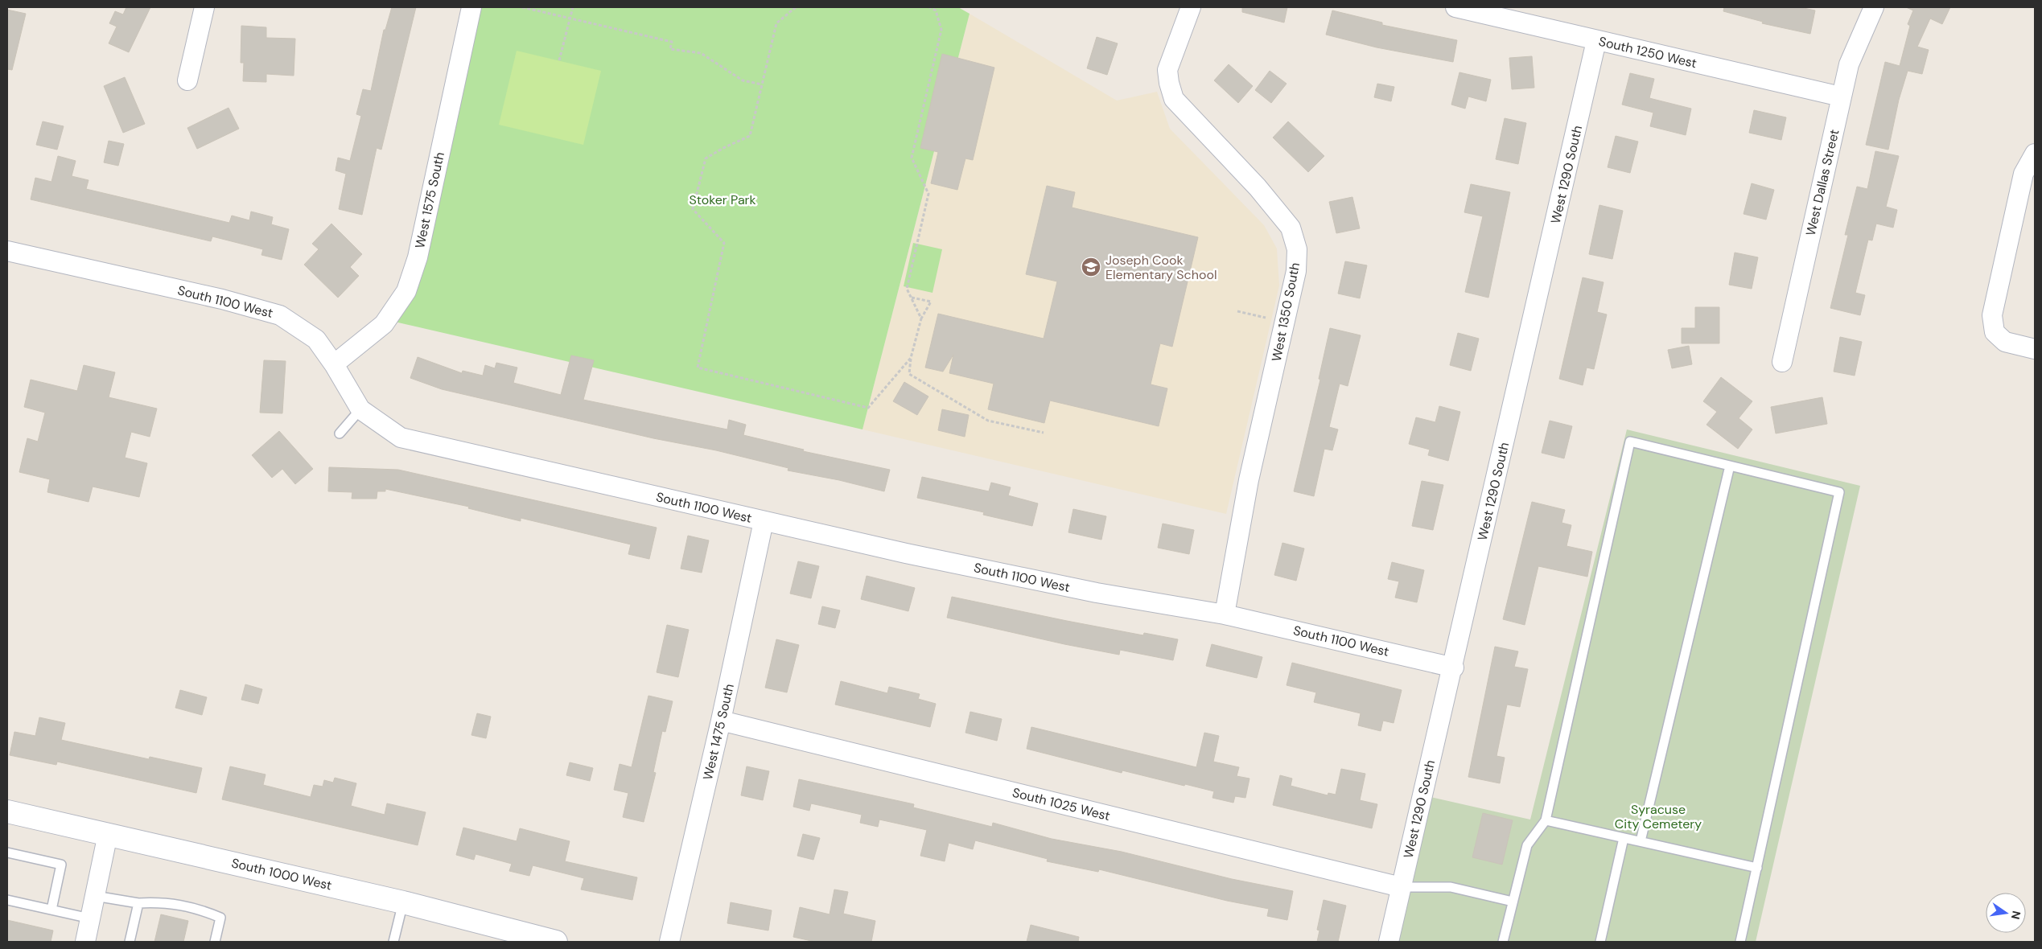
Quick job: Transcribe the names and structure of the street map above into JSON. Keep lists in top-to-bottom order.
{
  "streets": {
    "main road": ["South 1000 West"],
    "street": [
      "South 1250 West",
      "West 1290 South",
      "West Dallas Street",
      "West 1575 South",
      "South 1100 West",
      "West 1350 South",
      "West 1475 South",
      "South 1025 West"
    ]
  },
  "crossings": [
    ["South 1250 West", "West 1290 South"],
    ["South 1250 West", "West Dallas Street"],
    ["West 1290 South", "South 1100 West"],
    ["West 1290 South", "South 1025 West"],
    ["West 1575 South", "South 1100 West"],
    ["South 1100 West", "West 1350 South"],
    ["South 1100 West", "West 1475 South"],
    ["West 1475 South", "South 1025 West"]
  ],
  "parks": ["Stoker Park", "Syracuse City Cemetery"],
  "places": {
    "school or university": ["Joseph Cook Elementary School"]
  },
  "north": "right"
}
